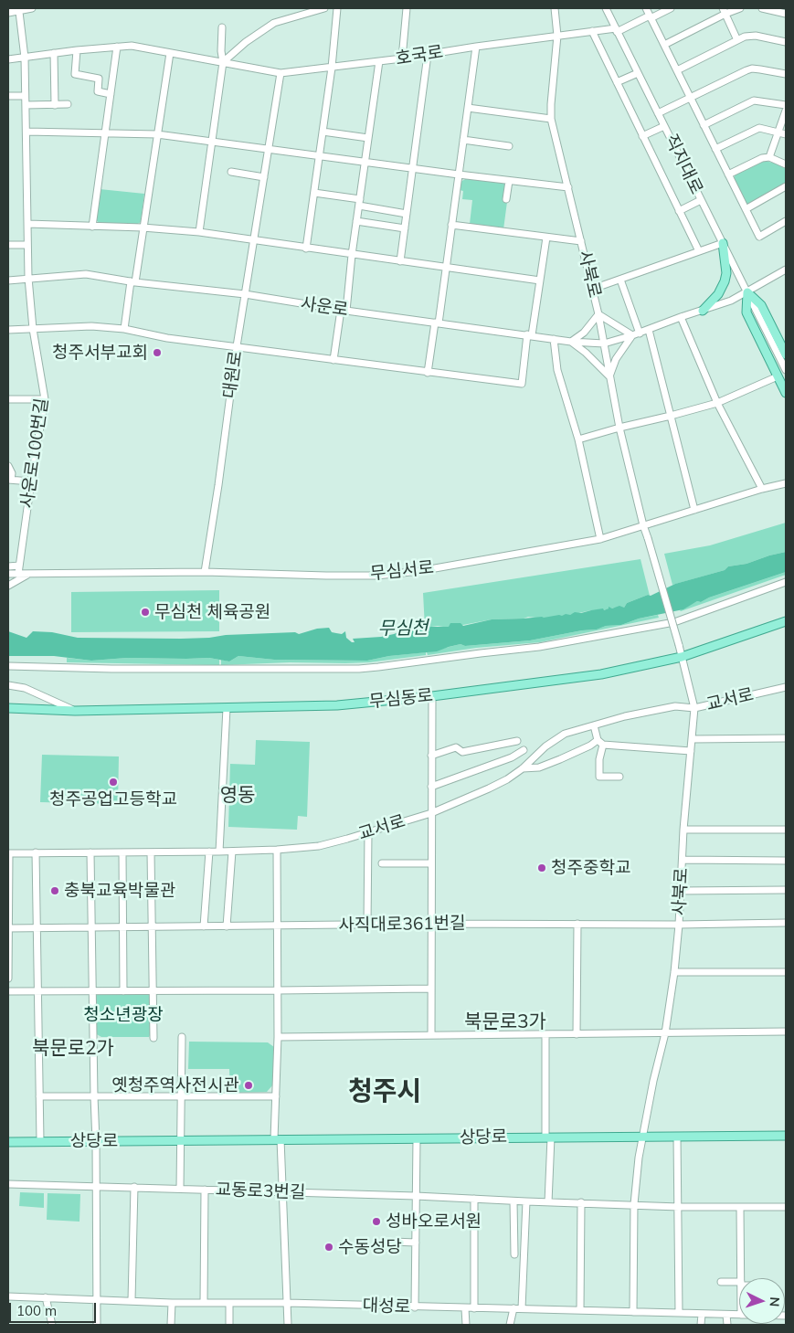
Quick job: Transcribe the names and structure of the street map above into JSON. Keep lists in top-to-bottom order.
{
  "streets": {
    "main road": ["무심동로", "상당로"],
    "street": [
      "호국로",
      "직지대로",
      "사북로",
      "사운로",
      "대원로",
      "사운로100번길",
      "무심서로",
      "교서로",
      "사직대로361번길",
      "교동로3번길",
      "대성로"
    ]
  },
  "crossings": [
    ["호국로", "직지대로"],
    ["호국로", "사북로"],
    ["호국로", "대원로"],
    ["호국로", "사운로100번길"],
    ["직지대로", "사운로"],
    ["사북로", "사운로"],
    ["사북로", "무심서로"],
    ["사북로", "무심동로"],
    ["사북로", "교서로"],
    ["사북로", "사직대로361번길"],
    ["사북로", "상당로"],
    ["사북로", "교동로3번길"],
    ["사북로", "대성로"],
    ["사운로", "대원로"],
    ["사운로", "사운로100번길"],
    ["대원로", "무심서로"],
    ["사운로100번길", "무심서로"]
  ],
  "districts": [
    "영동",
    "북문로3가",
    "북문로2가",
    "청주시"
  ],
  "water": ["무심천"],
  "parks": ["청소년광장"],
  "places": [
    "청주서부교회",
    "무심천 체육공원",
    "청주공업고등학교",
    "청주중학교",
    "충북교육박물관",
    "옛청주역사전시관",
    "성바오로서원",
    "수동성당"
  ],
  "scale_bar": "100 m",
  "north": "right"
}
